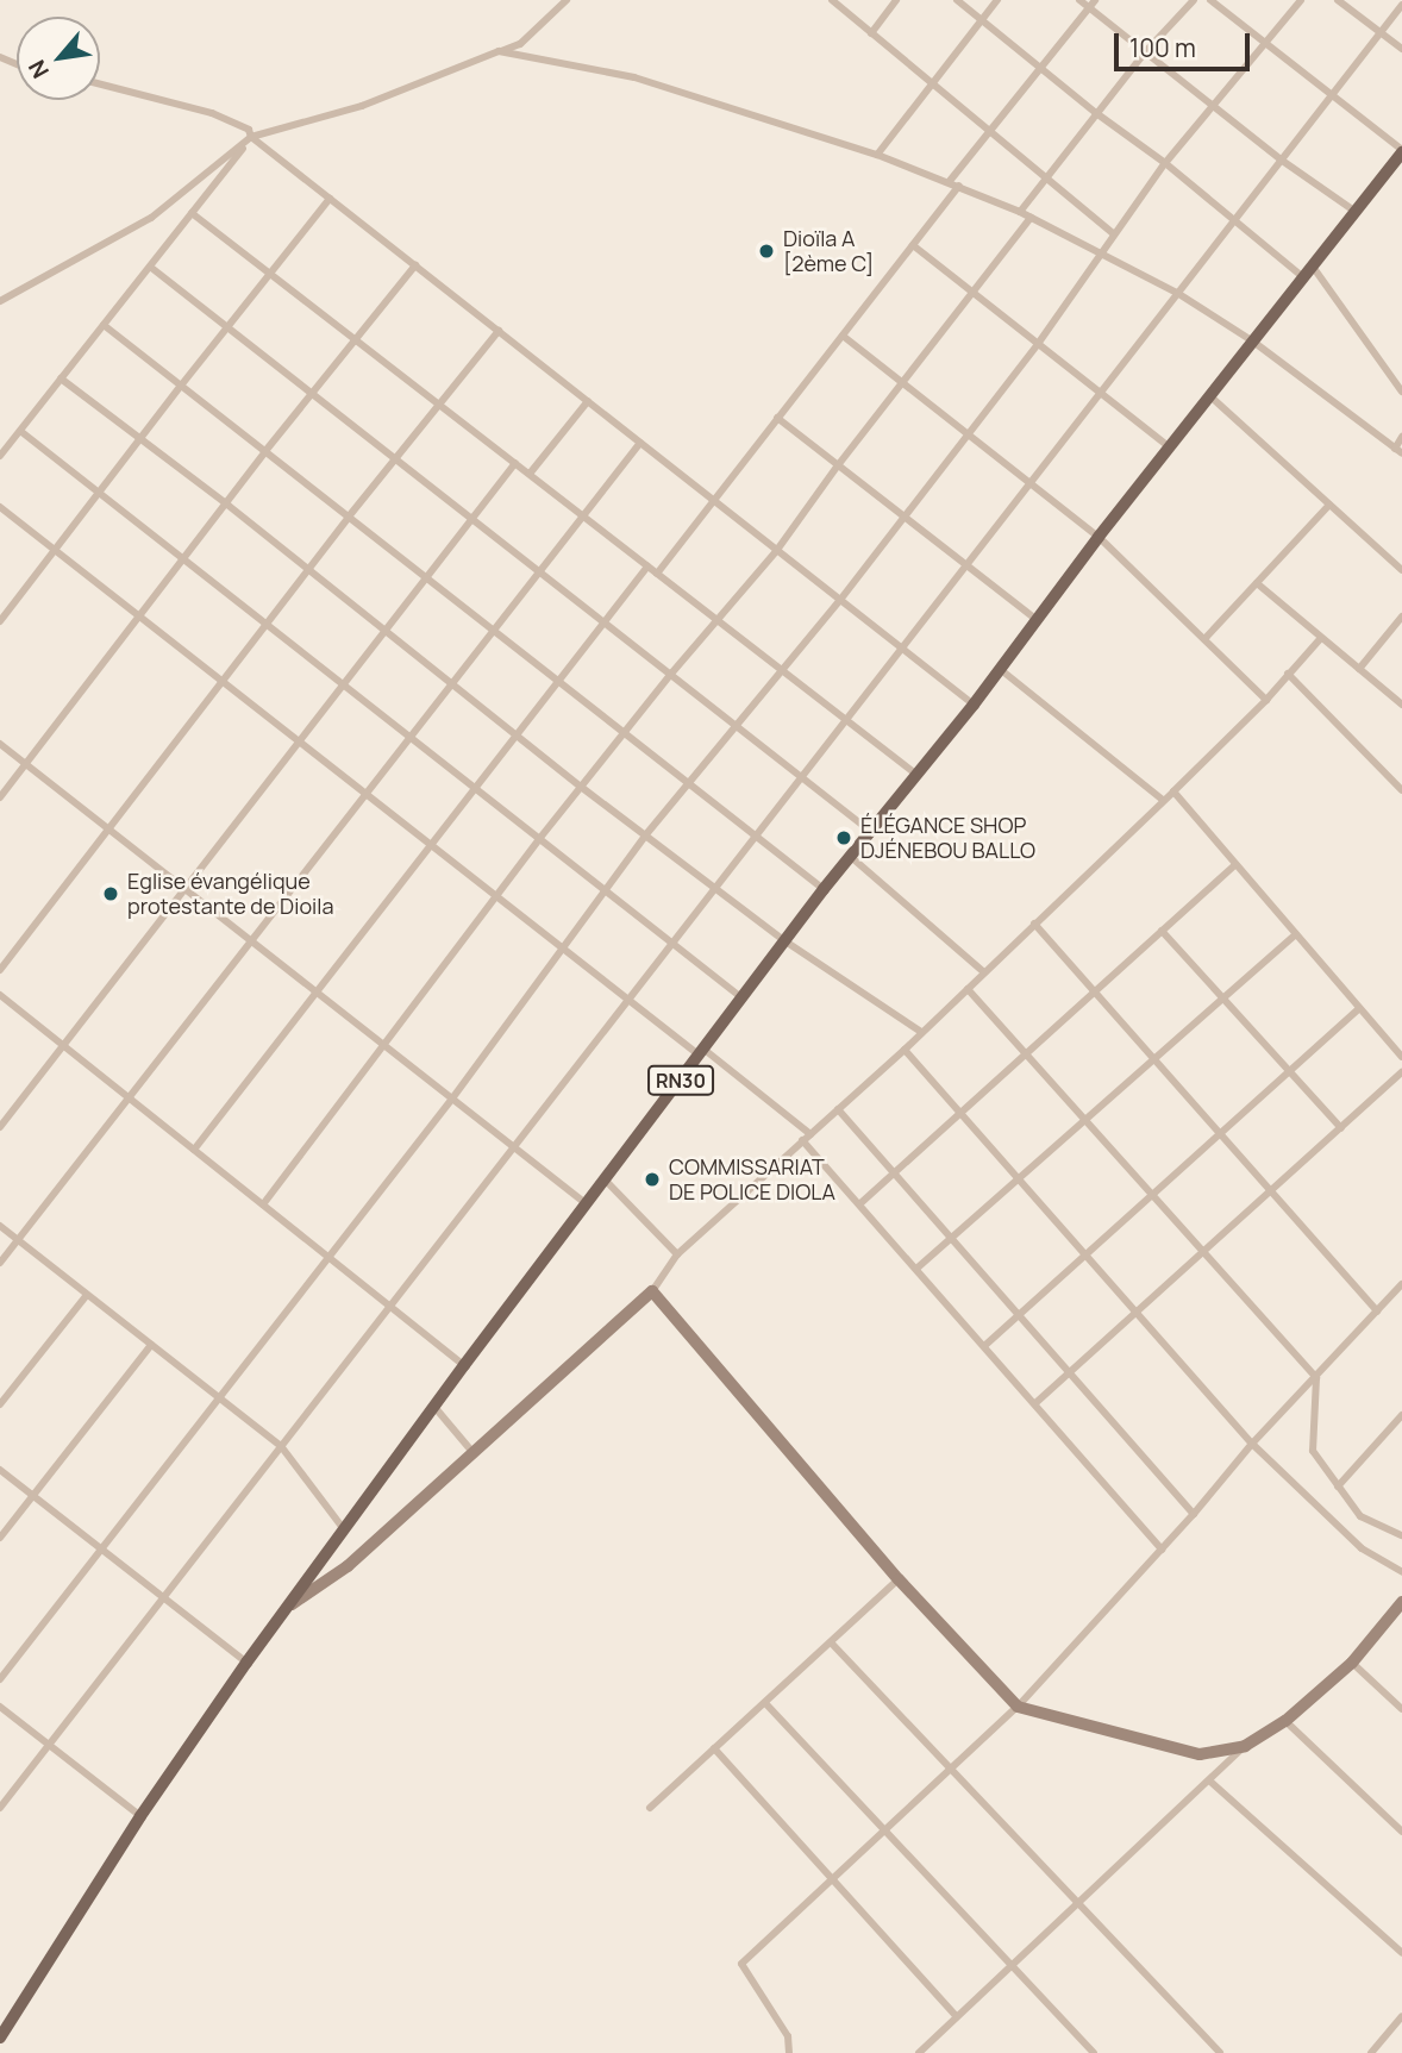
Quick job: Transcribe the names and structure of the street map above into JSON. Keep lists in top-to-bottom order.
{
  "streets": {
    "main road": ["RN30"]
  },
  "places": [
    "Dioïla A [2ème C]",
    "ÉLÉGANCE SHOP DJÉNEBOU BALLO",
    "Eglise évangélique protestante de Dioila",
    "COMMISSARIAT DE POLICE DIOLA"
  ],
  "scale_bar": "100 m",
  "north": "bottom left"
}
